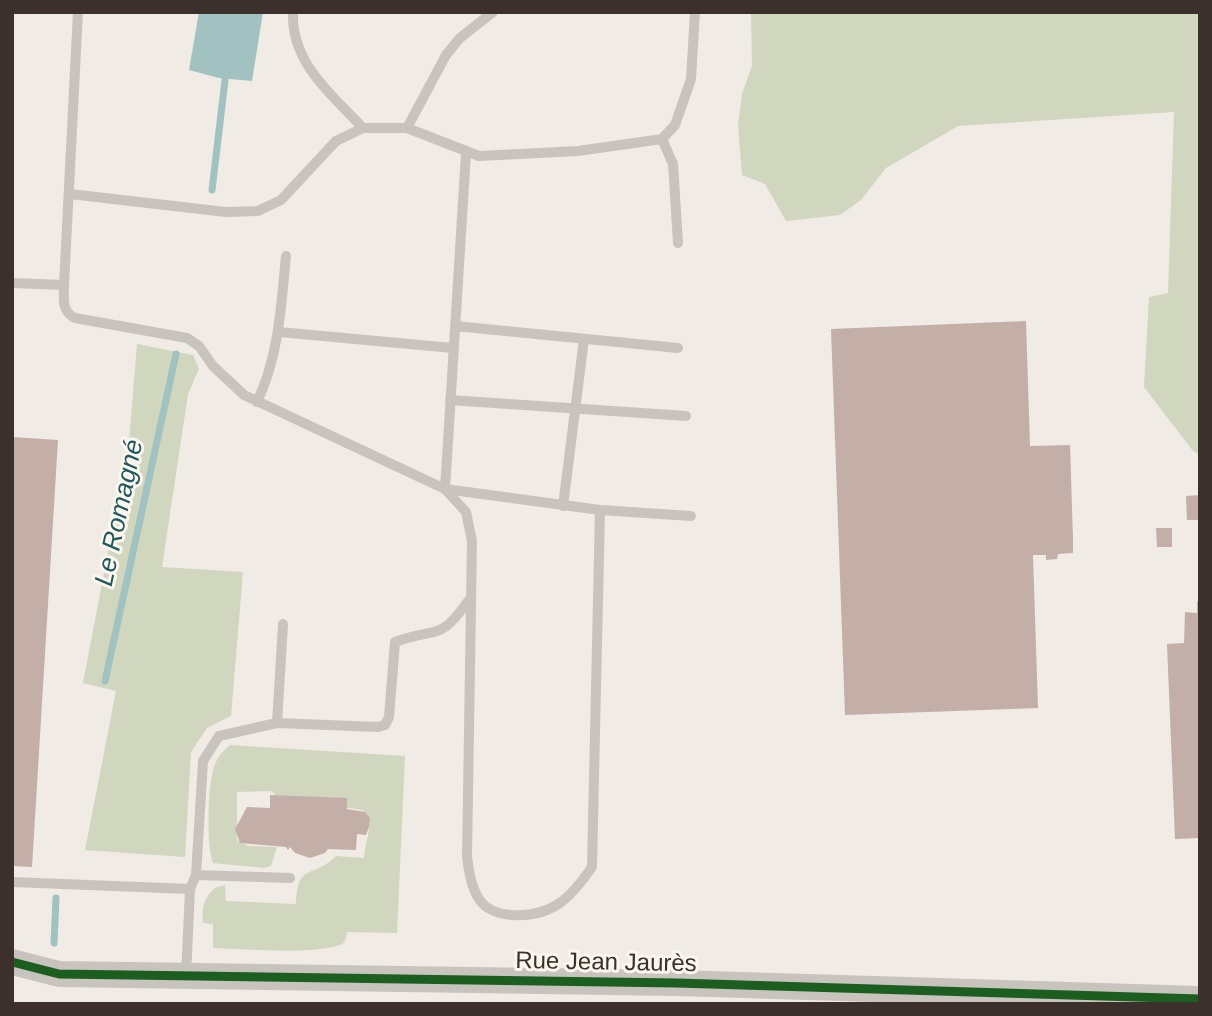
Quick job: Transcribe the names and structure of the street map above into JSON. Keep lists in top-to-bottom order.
{
  "streets": {
    "street": ["Rue Jean Jaurès"]
  },
  "water": ["Le Romagné"]
}
